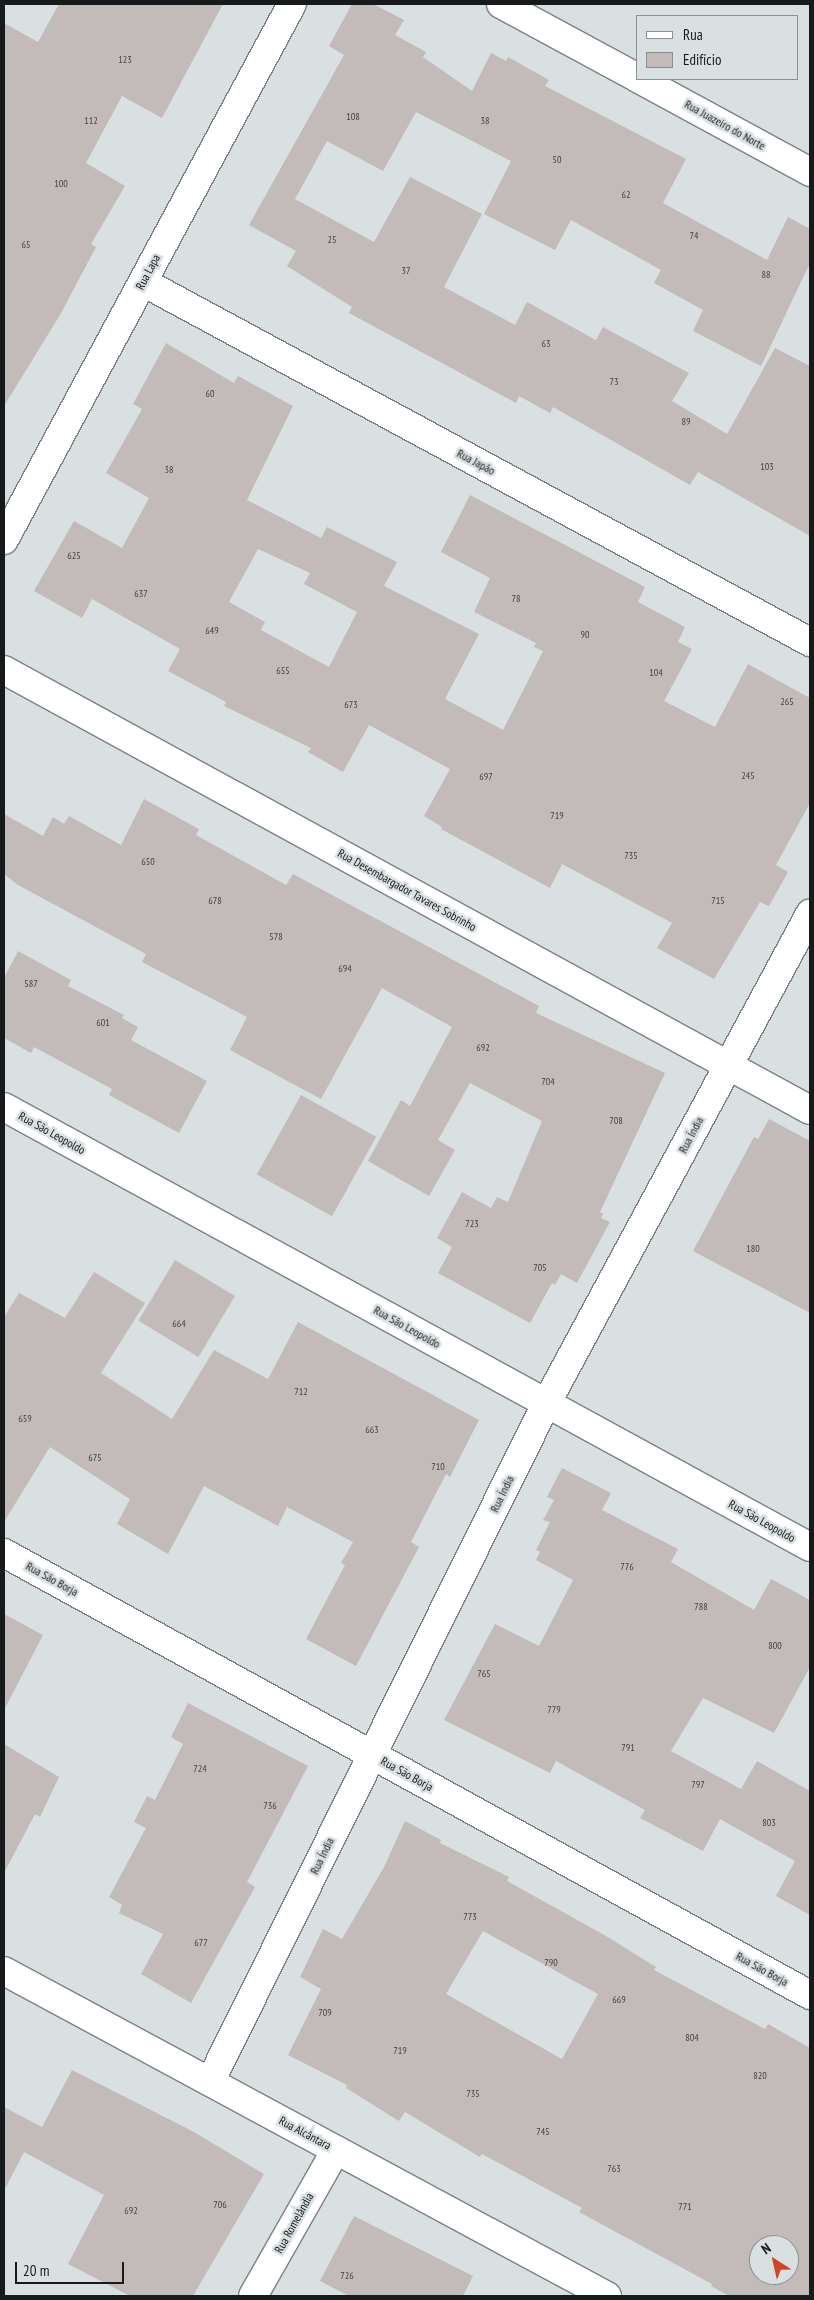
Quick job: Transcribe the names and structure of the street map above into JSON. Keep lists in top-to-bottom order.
{
  "streets": {
    "street": [
      "Rua Juazeiro do Norte",
      "Rua Lapa",
      "Rua Japão",
      "Rua Desembargador Tavares Sobrinho",
      "Rua São Leopoldo",
      "Rua Índia",
      "Rua São Borja",
      "Rua Alcântara",
      "Rua Romelândia"
    ]
  },
  "crossings": [
    ["Rua Lapa", "Rua Japão"],
    ["Rua Desembargador Tavares Sobrinho", "Rua Índia"],
    ["Rua São Leopoldo", "Rua Índia"],
    ["Rua Índia", "Rua São Borja"],
    ["Rua Índia", "Rua Alcântara"],
    ["Rua Alcântara", "Rua Romelândia"]
  ],
  "house_numbers": [
    "123",
    "108",
    "112",
    "38",
    "50",
    "100",
    "62",
    "74",
    "25",
    "65",
    "37",
    "88",
    "63",
    "73",
    "60",
    "89",
    "103",
    "38",
    "625",
    "637",
    "78",
    "649",
    "90",
    "655",
    "104",
    "265",
    "673",
    "245",
    "697",
    "719",
    "735",
    "650",
    "678",
    "715",
    "578",
    "694",
    "587",
    "601",
    "692",
    "704",
    "708",
    "723",
    "180",
    "705",
    "664",
    "712",
    "659",
    "663",
    "675",
    "710",
    "776",
    "788",
    "800",
    "765",
    "779",
    "791",
    "724",
    "797",
    "736",
    "803",
    "773",
    "677",
    "790",
    "669",
    "709",
    "804",
    "719",
    "820",
    "735",
    "745",
    "763",
    "706",
    "771",
    "692",
    "726"
  ],
  "legend": ["Rua", "Edifício"],
  "scale_bar": "20 m",
  "north": "top left"
}
